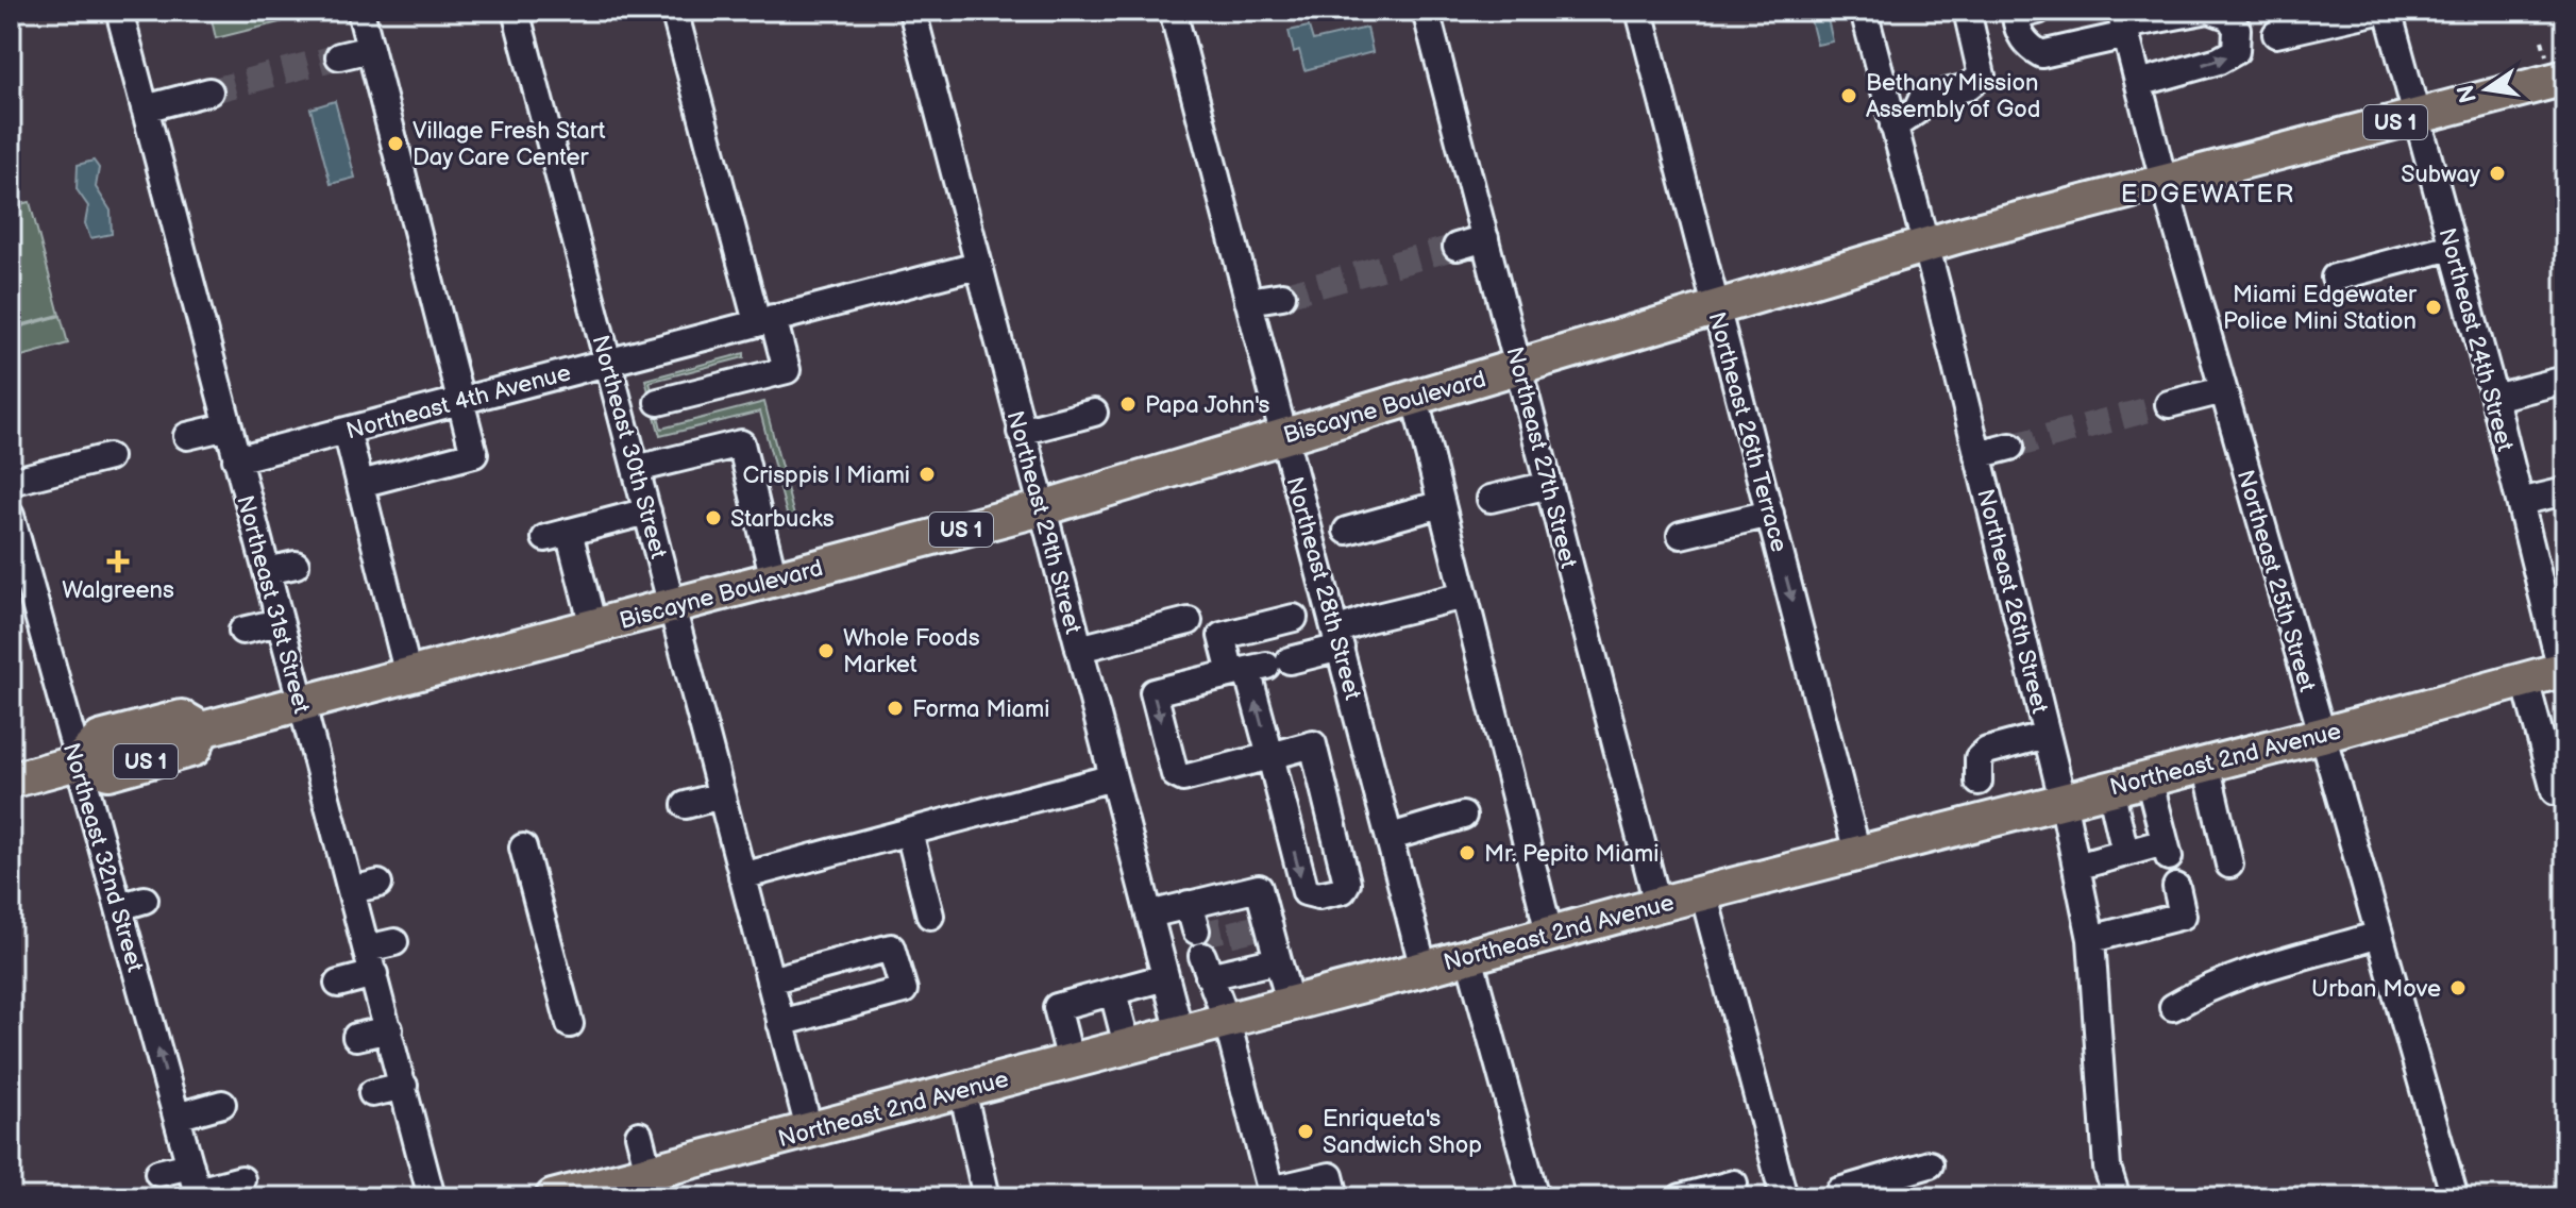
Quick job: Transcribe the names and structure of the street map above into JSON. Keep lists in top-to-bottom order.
{
  "streets": {
    "main road": ["US 1", "Biscayne Boulevard", "Northeast 2nd Avenue"],
    "street": [
      "Northeast 24th Street",
      "Northeast 4th Avenue",
      "Northeast 26th Terrace",
      "Northeast 30th Street",
      "Northeast 27th Street",
      "Northeast 29th Street",
      "Northeast 25th Street",
      "Northeast 28th Street",
      "Northeast 26th Street",
      "Northeast 31st Street",
      "Northeast 32nd Street"
    ]
  },
  "crossings": [
    ["Northeast 24th Street", "Biscayne Boulevard"],
    ["Northeast 24th Street", "Northeast 2nd Avenue"],
    ["Northeast 4th Avenue", "Northeast 30th Street"],
    ["Northeast 4th Avenue", "Northeast 29th Street"],
    ["Northeast 4th Avenue", "Northeast 31st Street"],
    ["Biscayne Boulevard", "Northeast 26th Terrace"],
    ["Biscayne Boulevard", "Northeast 30th Street"],
    ["Biscayne Boulevard", "Northeast 27th Street"],
    ["Biscayne Boulevard", "Northeast 29th Street"],
    ["Biscayne Boulevard", "Northeast 25th Street"],
    ["Biscayne Boulevard", "Northeast 28th Street"],
    ["Biscayne Boulevard", "Northeast 26th Street"],
    ["Biscayne Boulevard", "Northeast 31st Street"],
    ["Biscayne Boulevard", "Northeast 32nd Street"],
    ["Northeast 26th Terrace", "Northeast 2nd Avenue"],
    ["Northeast 30th Street", "Northeast 2nd Avenue"],
    ["Northeast 27th Street", "Northeast 2nd Avenue"],
    ["Northeast 29th Street", "Northeast 2nd Avenue"],
    ["Northeast 25th Street", "Northeast 2nd Avenue"],
    ["Northeast 28th Street", "Northeast 2nd Avenue"],
    ["Northeast 26th Street", "Northeast 2nd Avenue"]
  ],
  "one_way": ["Northeast 26th Terrace"],
  "districts": ["EDGEWATER"],
  "places": {
    "other": [
      "Bethany Mission Assembly of God",
      "Village Fresh Start Day Care Center",
      "Subway",
      "Miami Edgewater Police Mini Station",
      "Papa John's",
      "Crisppis | Miami",
      "Starbucks",
      "Whole Foods Market",
      "Forma Miami",
      "Mr. Pepito Miami",
      "Urban Move",
      "Enriqueta's Sandwich Shop"
    ],
    "health": ["Walgreens"]
  },
  "north": "left"
}
